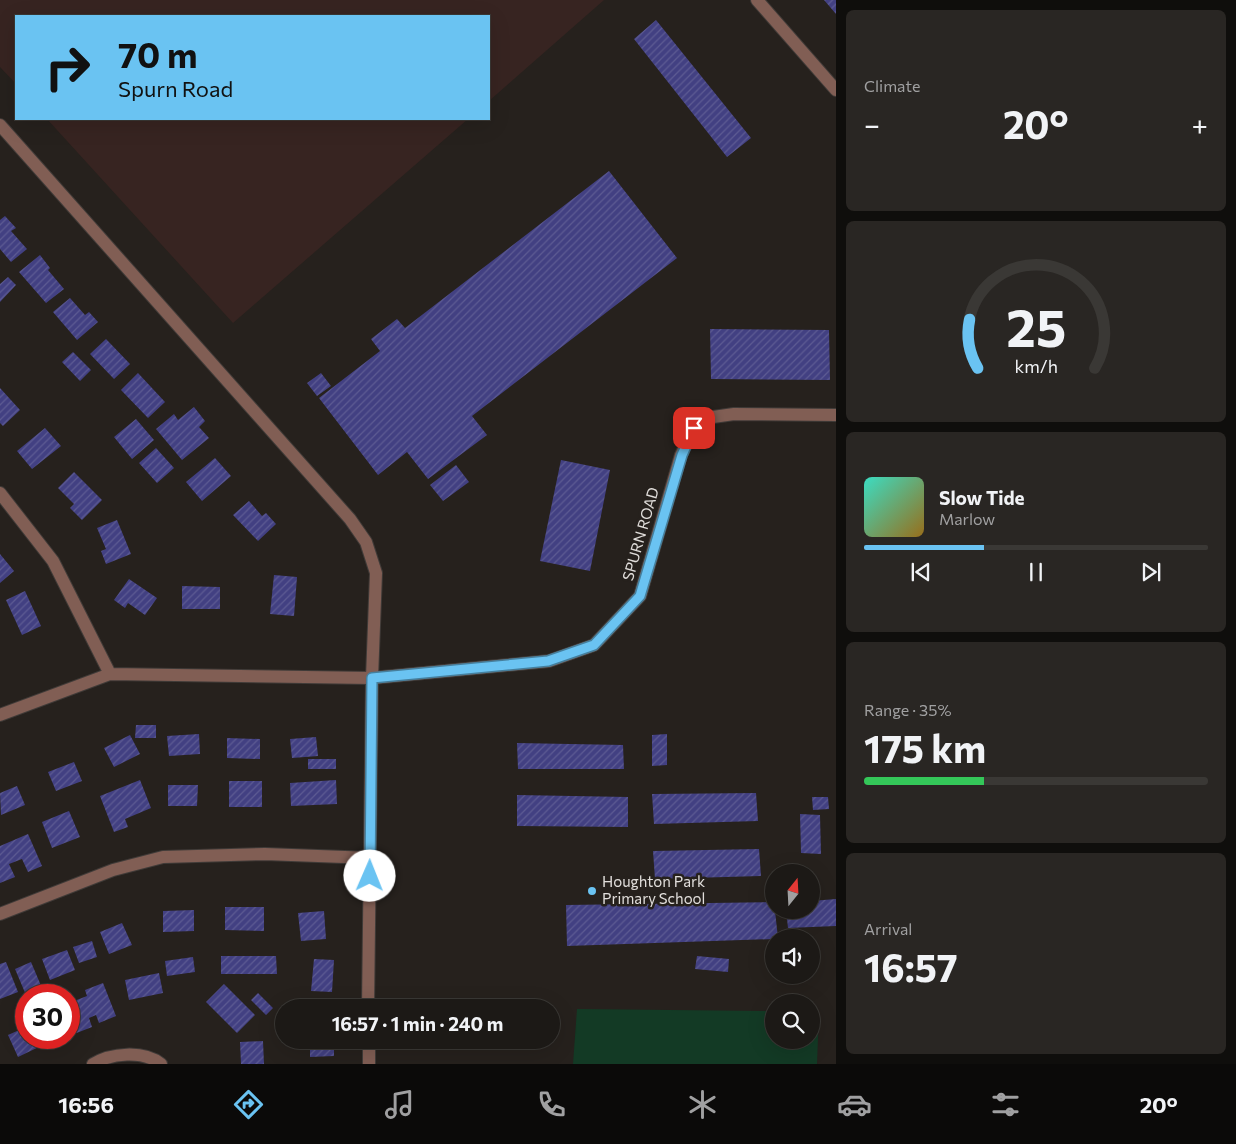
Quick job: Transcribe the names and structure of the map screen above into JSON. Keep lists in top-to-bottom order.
{
  "streets": {
    "street": ["SPURN ROAD"]
  },
  "places": ["Houghton Park Primary School"],
  "north": "top",
  "page": {
    "tile": [
      "Climate",
      ["Range · 35%", "175 km"],
      ["Arrival", "16:57"]
    ],
    "turn": ["70 m", "Spurn Road"],
    "heat": ["−", "20°", "+"],
    "song": ["Slow Tide", "Marlow"],
    "limit": "30",
    "trip": "16:57 · 1 min · 240 m",
    "tabs": ["16:56", "20°"],
    "gauge": ["25", "km/h"]
  }
}
